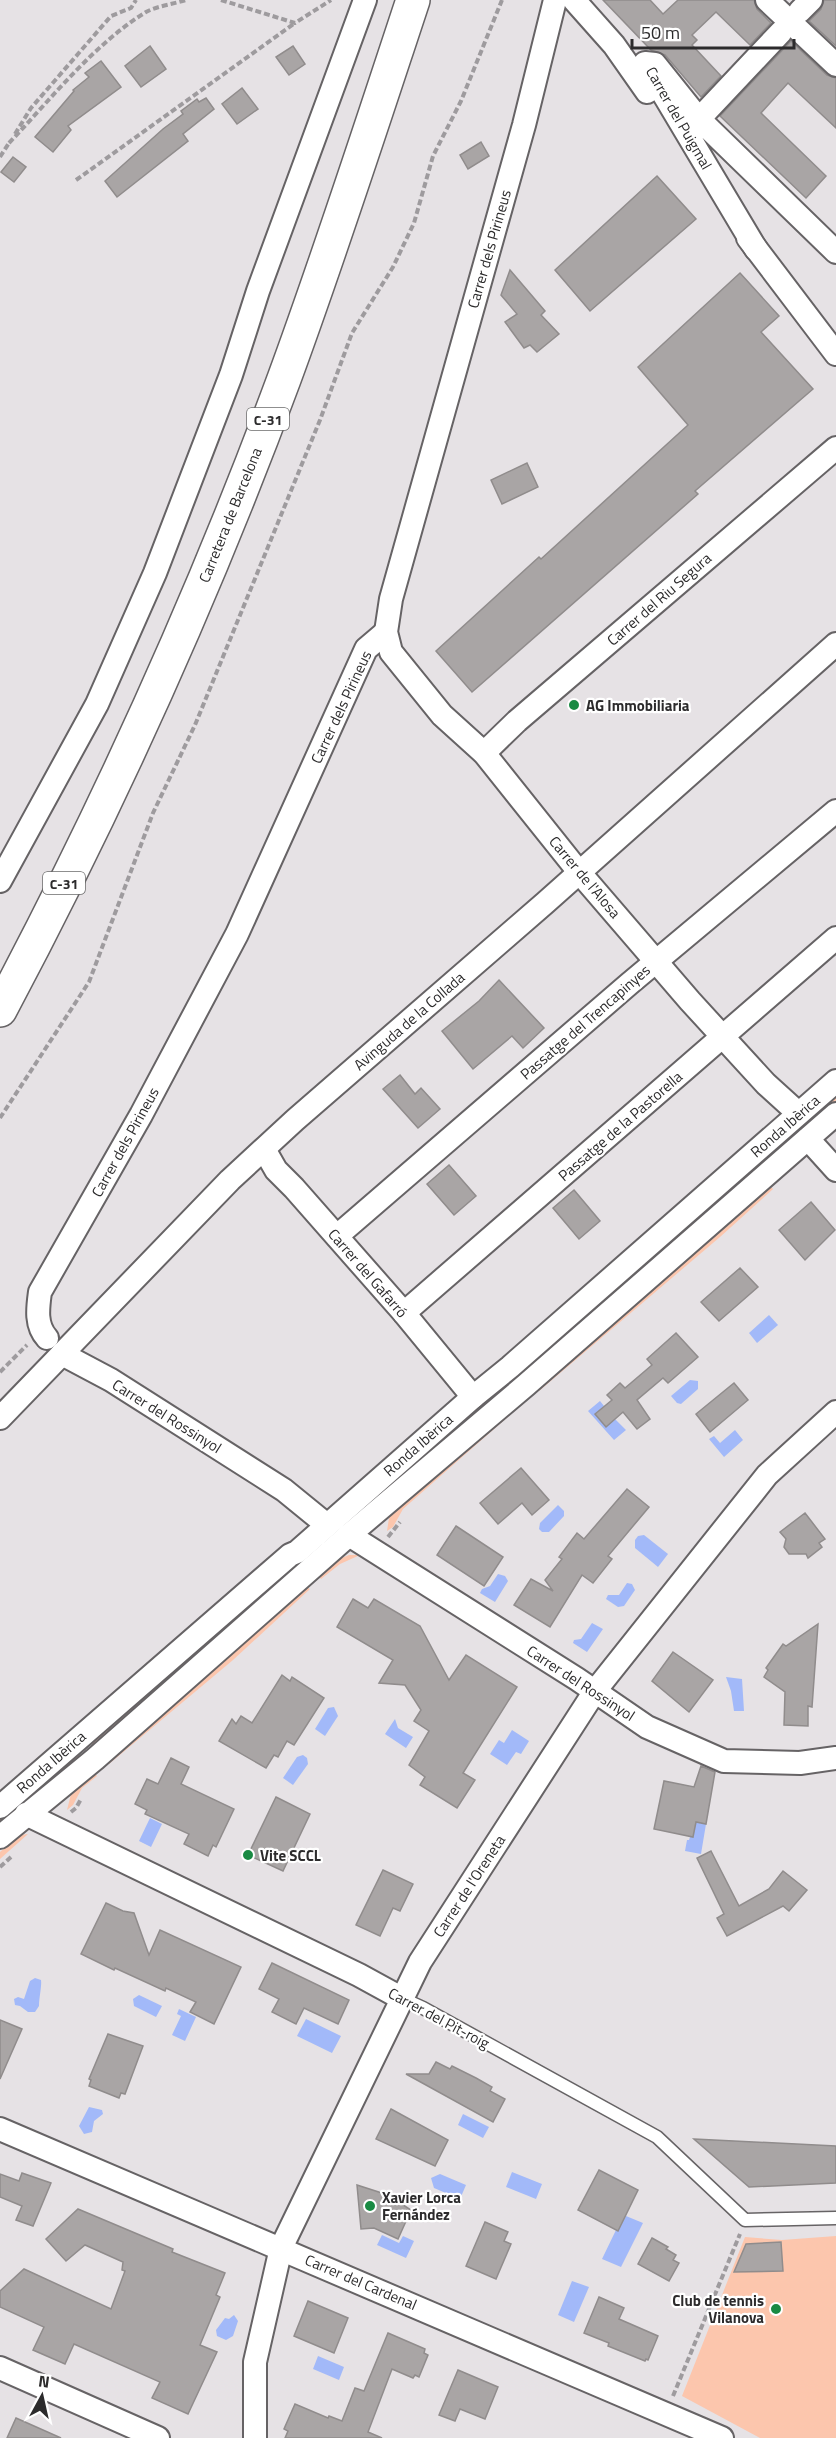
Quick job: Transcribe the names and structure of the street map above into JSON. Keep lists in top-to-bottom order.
{
  "streets": {
    "highway": ["C-31", "Carretera de Barcelona"],
    "street": [
      "Carrer del Puigmal",
      "Carrer dels Pirineus",
      "Carrer del Riu Segura",
      "Carrer de l'Alosa",
      "Avinguda de la Collada",
      "Passatge del Trencapinyes",
      "Passatge de la Pastorella",
      "Ronda Ibèrica",
      "Carrer del Gafarró",
      "Carrer del Rossinyol",
      "Carrer de l'Oreneta",
      "Carrer del Pit-roig",
      "Carrer del Cardenal"
    ]
  },
  "crossings": [
    ["Carrer dels Pirineus", "Carrer de l'Alosa"],
    ["Carrer dels Pirineus", "Avinguda de la Collada"],
    ["Carrer dels Pirineus", "Carrer del Rossinyol"],
    ["Carrer del Riu Segura", "Carrer de l'Alosa"],
    ["Carrer de l'Alosa", "Avinguda de la Collada"],
    ["Carrer de l'Alosa", "Passatge del Trencapinyes"],
    ["Carrer de l'Alosa", "Passatge de la Pastorella"],
    ["Carrer de l'Alosa", "Ronda Ibèrica"],
    ["Avinguda de la Collada", "Carrer del Gafarró"],
    ["Avinguda de la Collada", "Carrer del Rossinyol"],
    ["Passatge del Trencapinyes", "Carrer del Gafarró"],
    ["Passatge de la Pastorella", "Carrer del Gafarró"],
    ["Ronda Ibèrica", "Carrer del Gafarró"],
    ["Ronda Ibèrica", "Carrer del Rossinyol"],
    ["Ronda Ibèrica", "Carrer del Pit-roig"],
    ["Carrer del Rossinyol", "Carrer de l'Oreneta"],
    ["Carrer de l'Oreneta", "Carrer del Pit-roig"],
    ["Carrer de l'Oreneta", "Carrer del Cardenal"]
  ],
  "places": [
    "AG Immobiliaria",
    "Vite SCCL",
    "Xavier Lorca Fernández",
    "Club de tennis Vilanova"
  ],
  "scale_bar": "50 m",
  "north": "top"
}
